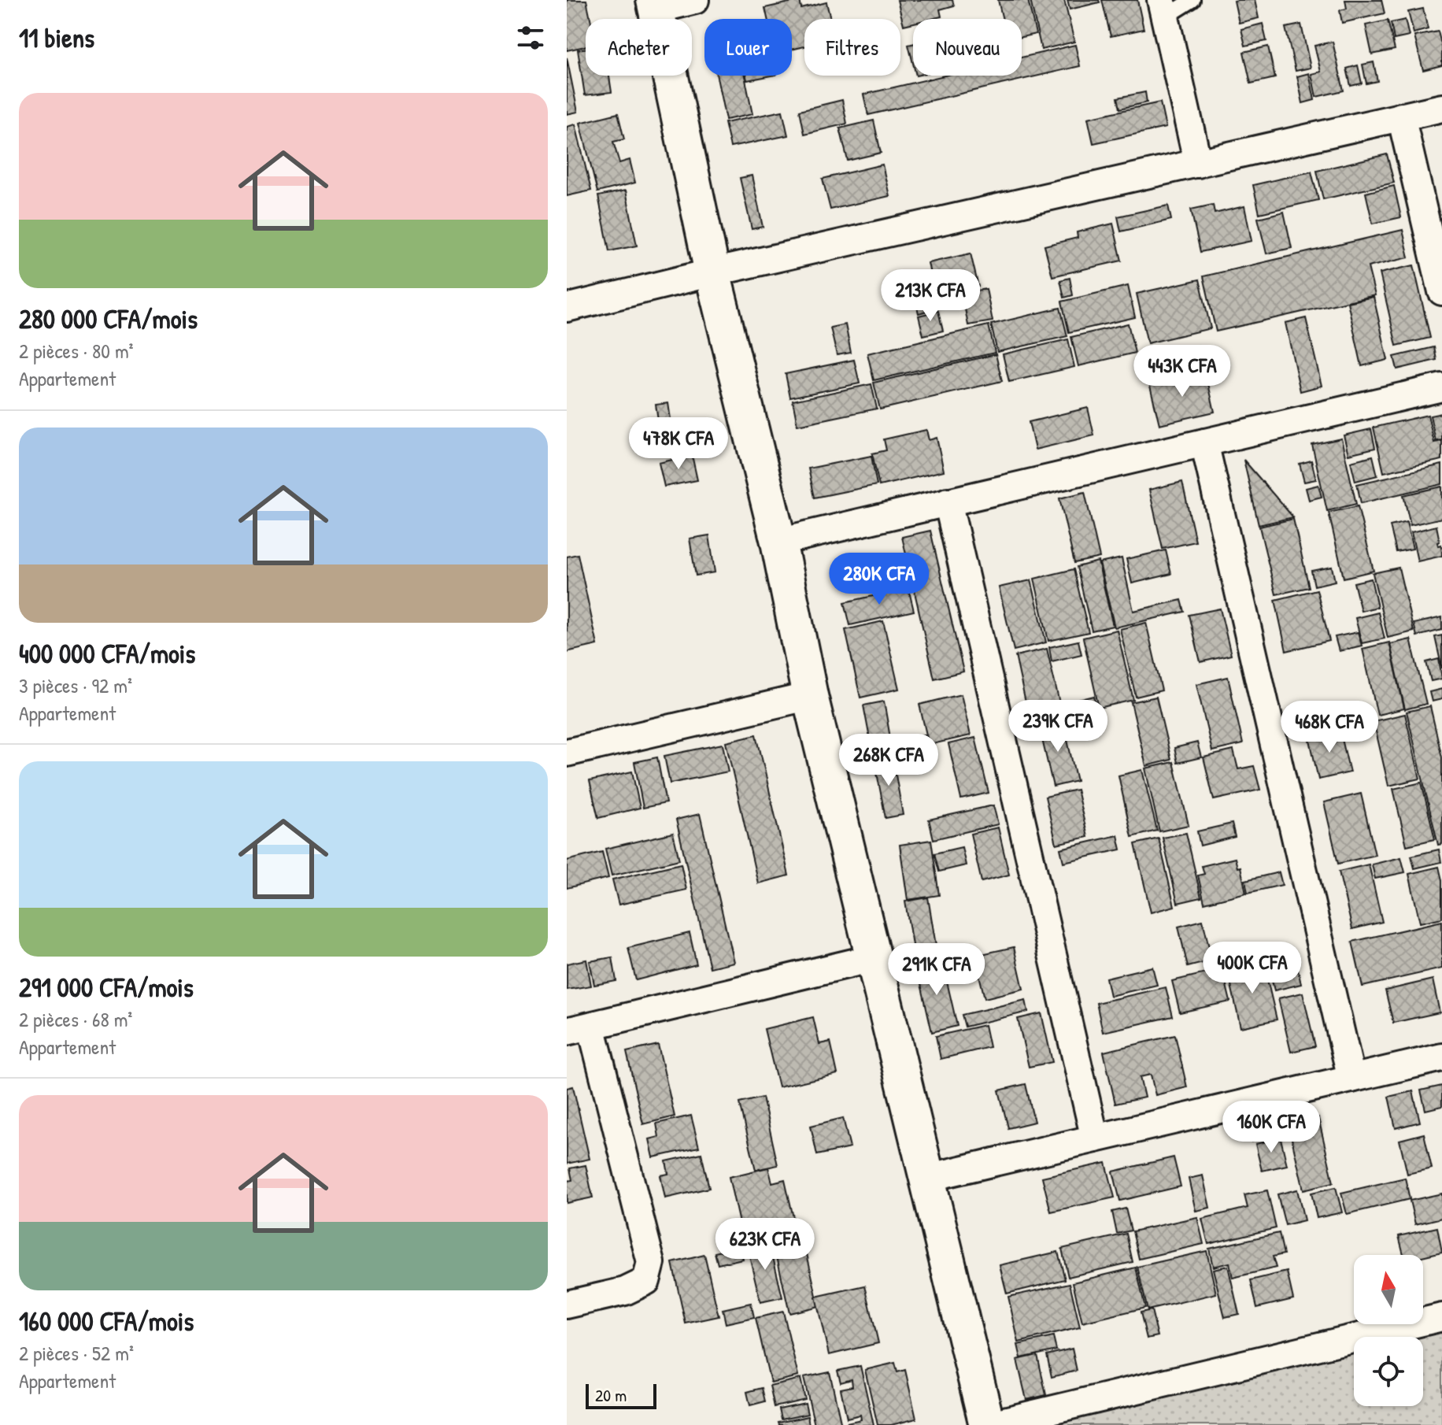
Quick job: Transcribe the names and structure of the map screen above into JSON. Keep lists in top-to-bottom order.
{
  "scale_bar": "20 m",
  "north": "top",
  "page": {
    "heading": "11 biens",
    "chip": [
      "Acheter",
      "Louer",
      "Filtres",
      "Nouveau"
    ],
    "list": [
      {
        "name": "280 000 CFA/mois",
        "note": "2 pièces · 80 m² · Appartement"
      },
      {
        "name": "400 000 CFA/mois",
        "note": "3 pièces · 92 m² · Appartement"
      },
      {
        "name": "291 000 CFA/mois",
        "note": "2 pièces · 68 m² · Appartement"
      },
      {
        "name": "160 000 CFA/mois",
        "note": "2 pièces · 52 m² · Appartement"
      }
    ],
    "price": [
      "213K CFA",
      "443K CFA",
      "478K CFA",
      "280K CFA",
      "239K CFA",
      "468K CFA",
      "268K CFA",
      "400K CFA",
      "291K CFA",
      "160K CFA",
      "623K CFA"
    ],
    "scale": "20 m"
  }
}
